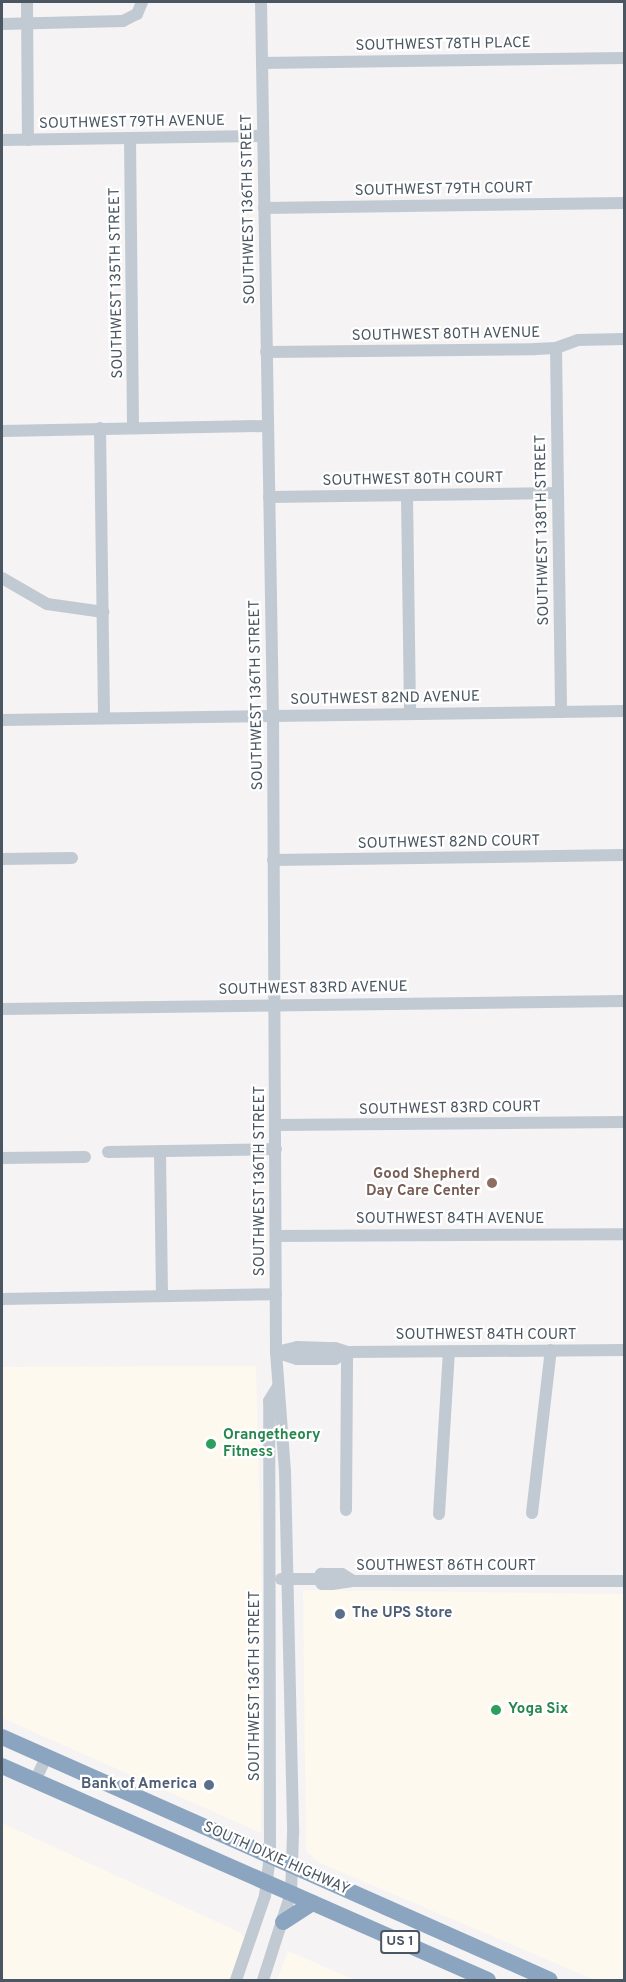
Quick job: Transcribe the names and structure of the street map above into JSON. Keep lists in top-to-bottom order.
{
  "streets": {
    "highway": ["SOUTH DIXIE HIGHWAY", "US 1"],
    "street": [
      "SOUTHWEST 78TH PLACE",
      "SOUTHWEST 79TH AVENUE",
      "SOUTHWEST 79TH COURT",
      "SOUTHWEST 136TH STREET",
      "SOUTHWEST 135TH STREET",
      "SOUTHWEST 80TH AVENUE",
      "SOUTHWEST 80TH COURT",
      "SOUTHWEST 138TH STREET",
      "SOUTHWEST 82ND AVENUE",
      "SOUTHWEST 82ND COURT",
      "SOUTHWEST 83RD AVENUE",
      "SOUTHWEST 83RD COURT",
      "SOUTHWEST 84TH AVENUE",
      "SOUTHWEST 84TH COURT",
      "SOUTHWEST 86TH COURT"
    ]
  },
  "crossings": [
    ["SOUTHWEST 78TH PLACE", "SOUTHWEST 136TH STREET"],
    ["SOUTHWEST 79TH AVENUE", "SOUTHWEST 136TH STREET"],
    ["SOUTHWEST 79TH AVENUE", "SOUTHWEST 135TH STREET"],
    ["SOUTHWEST 79TH COURT", "SOUTHWEST 136TH STREET"],
    ["SOUTHWEST 136TH STREET", "SOUTHWEST 80TH AVENUE"],
    ["SOUTHWEST 136TH STREET", "SOUTHWEST 80TH COURT"],
    ["SOUTHWEST 136TH STREET", "SOUTHWEST 82ND AVENUE"],
    ["SOUTHWEST 136TH STREET", "SOUTHWEST 82ND COURT"],
    ["SOUTHWEST 136TH STREET", "SOUTHWEST 83RD AVENUE"],
    ["SOUTHWEST 136TH STREET", "SOUTHWEST 83RD COURT"],
    ["SOUTHWEST 136TH STREET", "SOUTHWEST 84TH AVENUE"],
    ["SOUTHWEST 136TH STREET", "SOUTHWEST 84TH COURT"],
    ["SOUTHWEST 136TH STREET", "SOUTHWEST 86TH COURT"],
    ["SOUTHWEST 136TH STREET", "SOUTH DIXIE HIGHWAY"],
    ["SOUTHWEST 80TH AVENUE", "SOUTHWEST 138TH STREET"],
    ["SOUTHWEST 80TH COURT", "SOUTHWEST 138TH STREET"],
    ["SOUTHWEST 138TH STREET", "SOUTHWEST 82ND AVENUE"]
  ],
  "places": [
    "Good Shepherd Day Care Center",
    "Orangetheory Fitness",
    "The UPS Store",
    "Yoga Six",
    "Bank of America"
  ]
}
